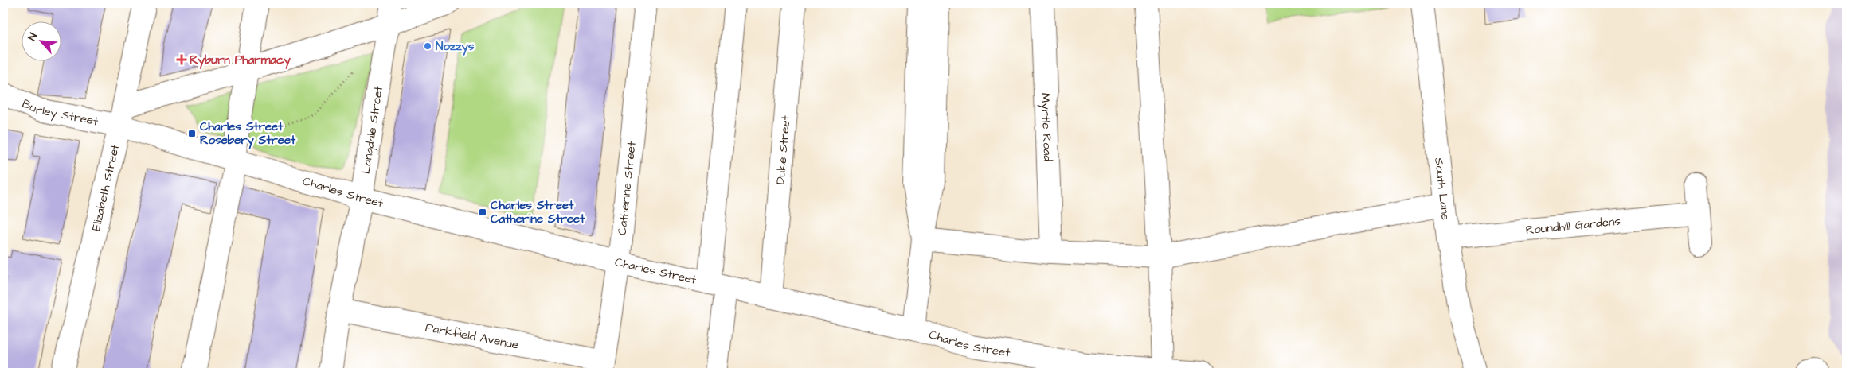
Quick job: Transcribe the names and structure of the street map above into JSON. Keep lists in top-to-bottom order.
{
  "streets": {
    "street": [
      "Burley Street",
      "Myrtle Road",
      "Langdale Street",
      "Duke Street",
      "Elizabeth Street",
      "Catherine Street",
      "South Lane",
      "Charles Street",
      "Roundhill Gardens",
      "Parkfield Avenue"
    ]
  },
  "crossings": [
    ["Burley Street", "Elizabeth Street"],
    ["Burley Street", "Charles Street"],
    ["Langdale Street", "Charles Street"],
    ["Langdale Street", "Parkfield Avenue"],
    ["Duke Street", "Charles Street"],
    ["Elizabeth Street", "Charles Street"],
    ["Catherine Street", "Charles Street"],
    ["Catherine Street", "Parkfield Avenue"],
    ["South Lane", "Roundhill Gardens"]
  ],
  "places": {
    "other": ["Nozzys"],
    "health": ["Ryburn Pharmacy"],
    "transit": ["Charles Street Rosebery Street", "Charles Street Catherine Street"]
  },
  "north": "top left"
}
